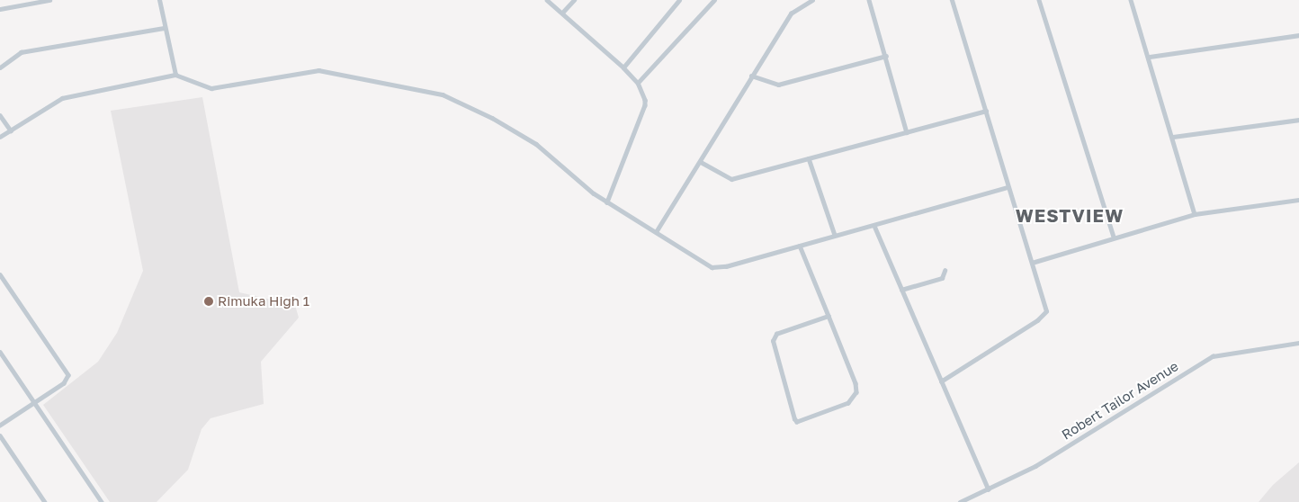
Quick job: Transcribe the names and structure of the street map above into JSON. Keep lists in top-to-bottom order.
{
  "streets": {
    "street": ["Robert Tailor Avenue"]
  },
  "districts": ["WESTVIEW"],
  "places": ["Rimuka High 1"]
}
